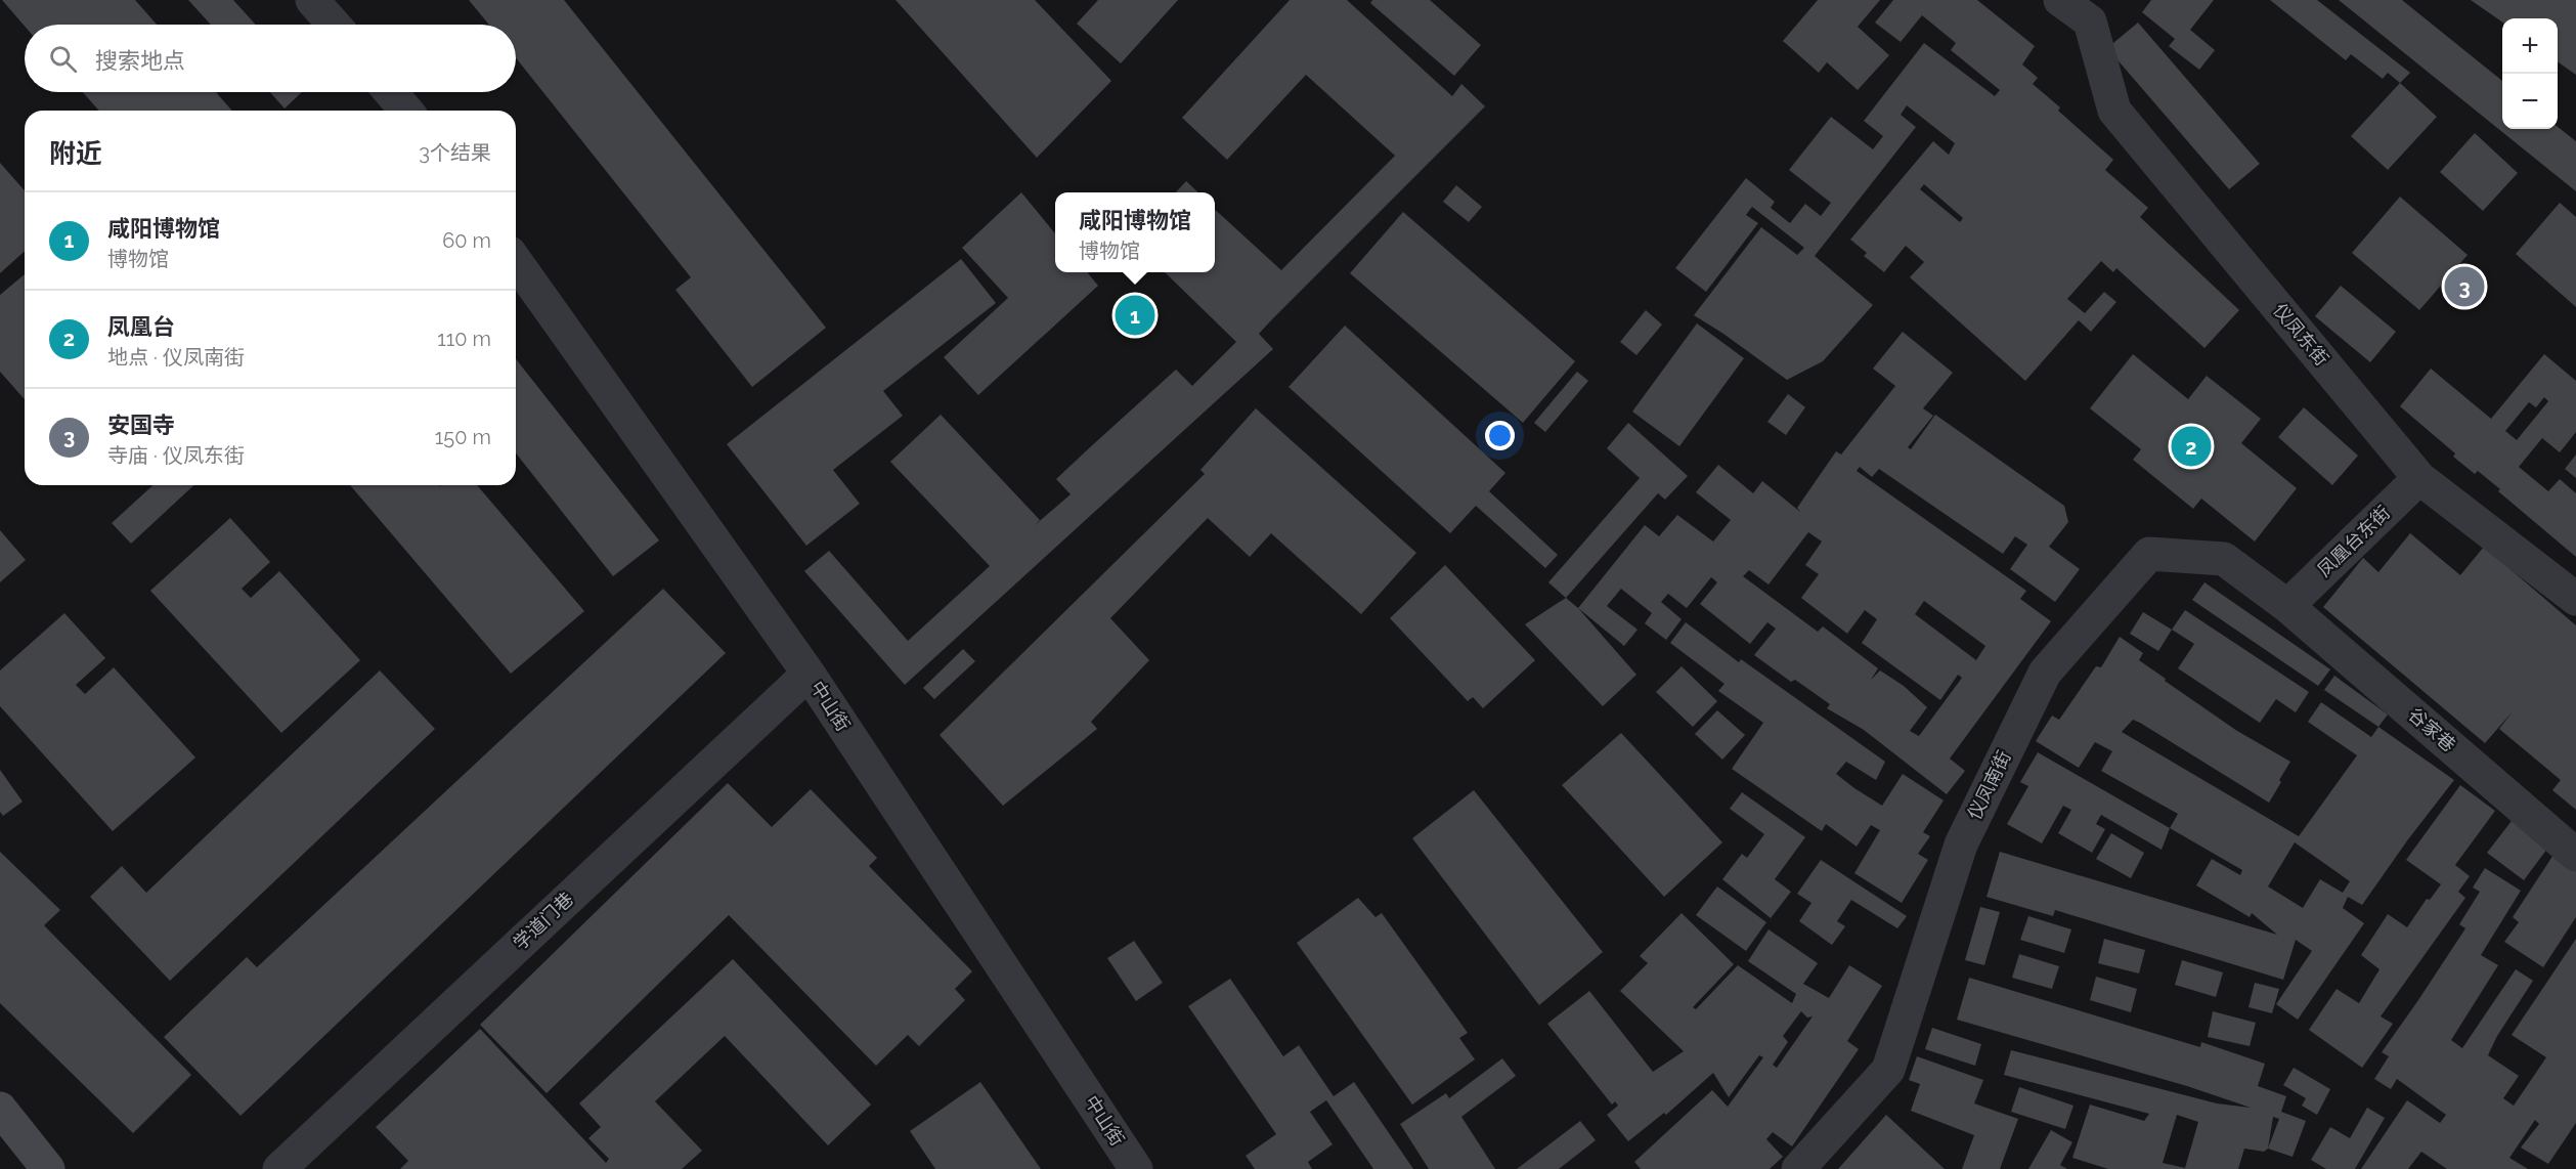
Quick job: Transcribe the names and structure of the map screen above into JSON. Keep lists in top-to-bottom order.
{
  "streets": {
    "street": [
      "仪凤东街",
      "凤凰台东街",
      "中山街",
      "谷家巷",
      "仪凤南街",
      "学道门巷"
    ]
  },
  "crossings": [
    ["仪凤东街", "凤凰台东街"],
    ["凤凰台东街", "谷家巷"],
    ["凤凰台东街", "仪凤南街"],
    ["中山街", "学道门巷"],
    ["谷家巷", "仪凤南街"]
  ],
  "page": {
    "map_buttons": ["+", "−"],
    "search": "搜索地点",
    "heading": ["附近", "3个结果"],
    "list": [
      {
        "mark": "1",
        "name": "咸阳博物馆",
        "note": "博物馆",
        "value": "60 m"
      },
      {
        "mark": "2",
        "name": "凤凰台",
        "note": "地点 · 仪凤南街",
        "value": "110 m"
      },
      {
        "mark": "3",
        "name": "安国寺",
        "note": "寺庙 · 仪凤东街",
        "value": "150 m"
      }
    ],
    "popup": ["咸阳博物馆", "博物馆"],
    "pins": ["3", "1", "2"]
  }
}
